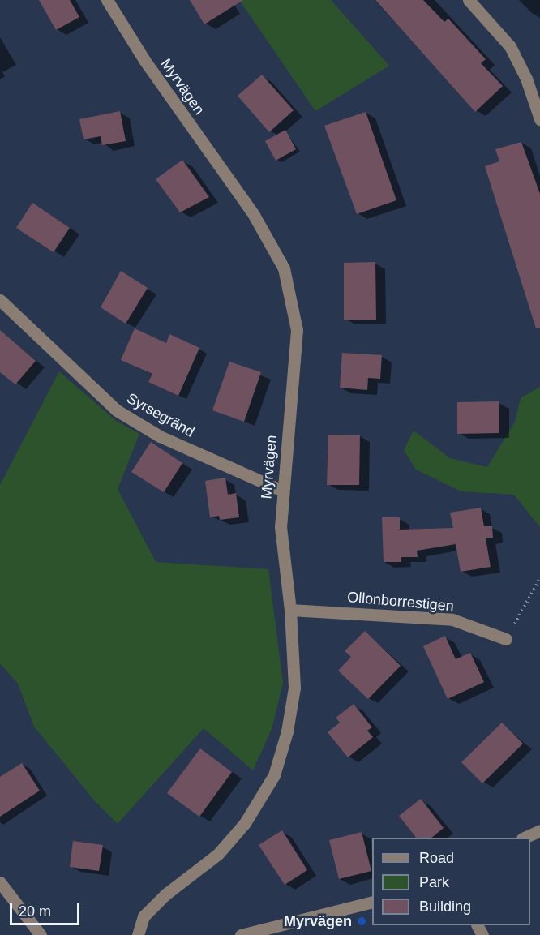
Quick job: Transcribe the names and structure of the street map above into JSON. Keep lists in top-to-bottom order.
{
  "streets": {
    "street": ["Myrvägen", "Syrsegränd", "Ollonborrestigen"]
  },
  "crossings": [
    ["Myrvägen", "Syrsegränd"],
    ["Myrvägen", "Ollonborrestigen"]
  ],
  "places": ["Myrvägen"],
  "legend": ["Road", "Park", "Building"],
  "scale_bar": "20 m"
}
